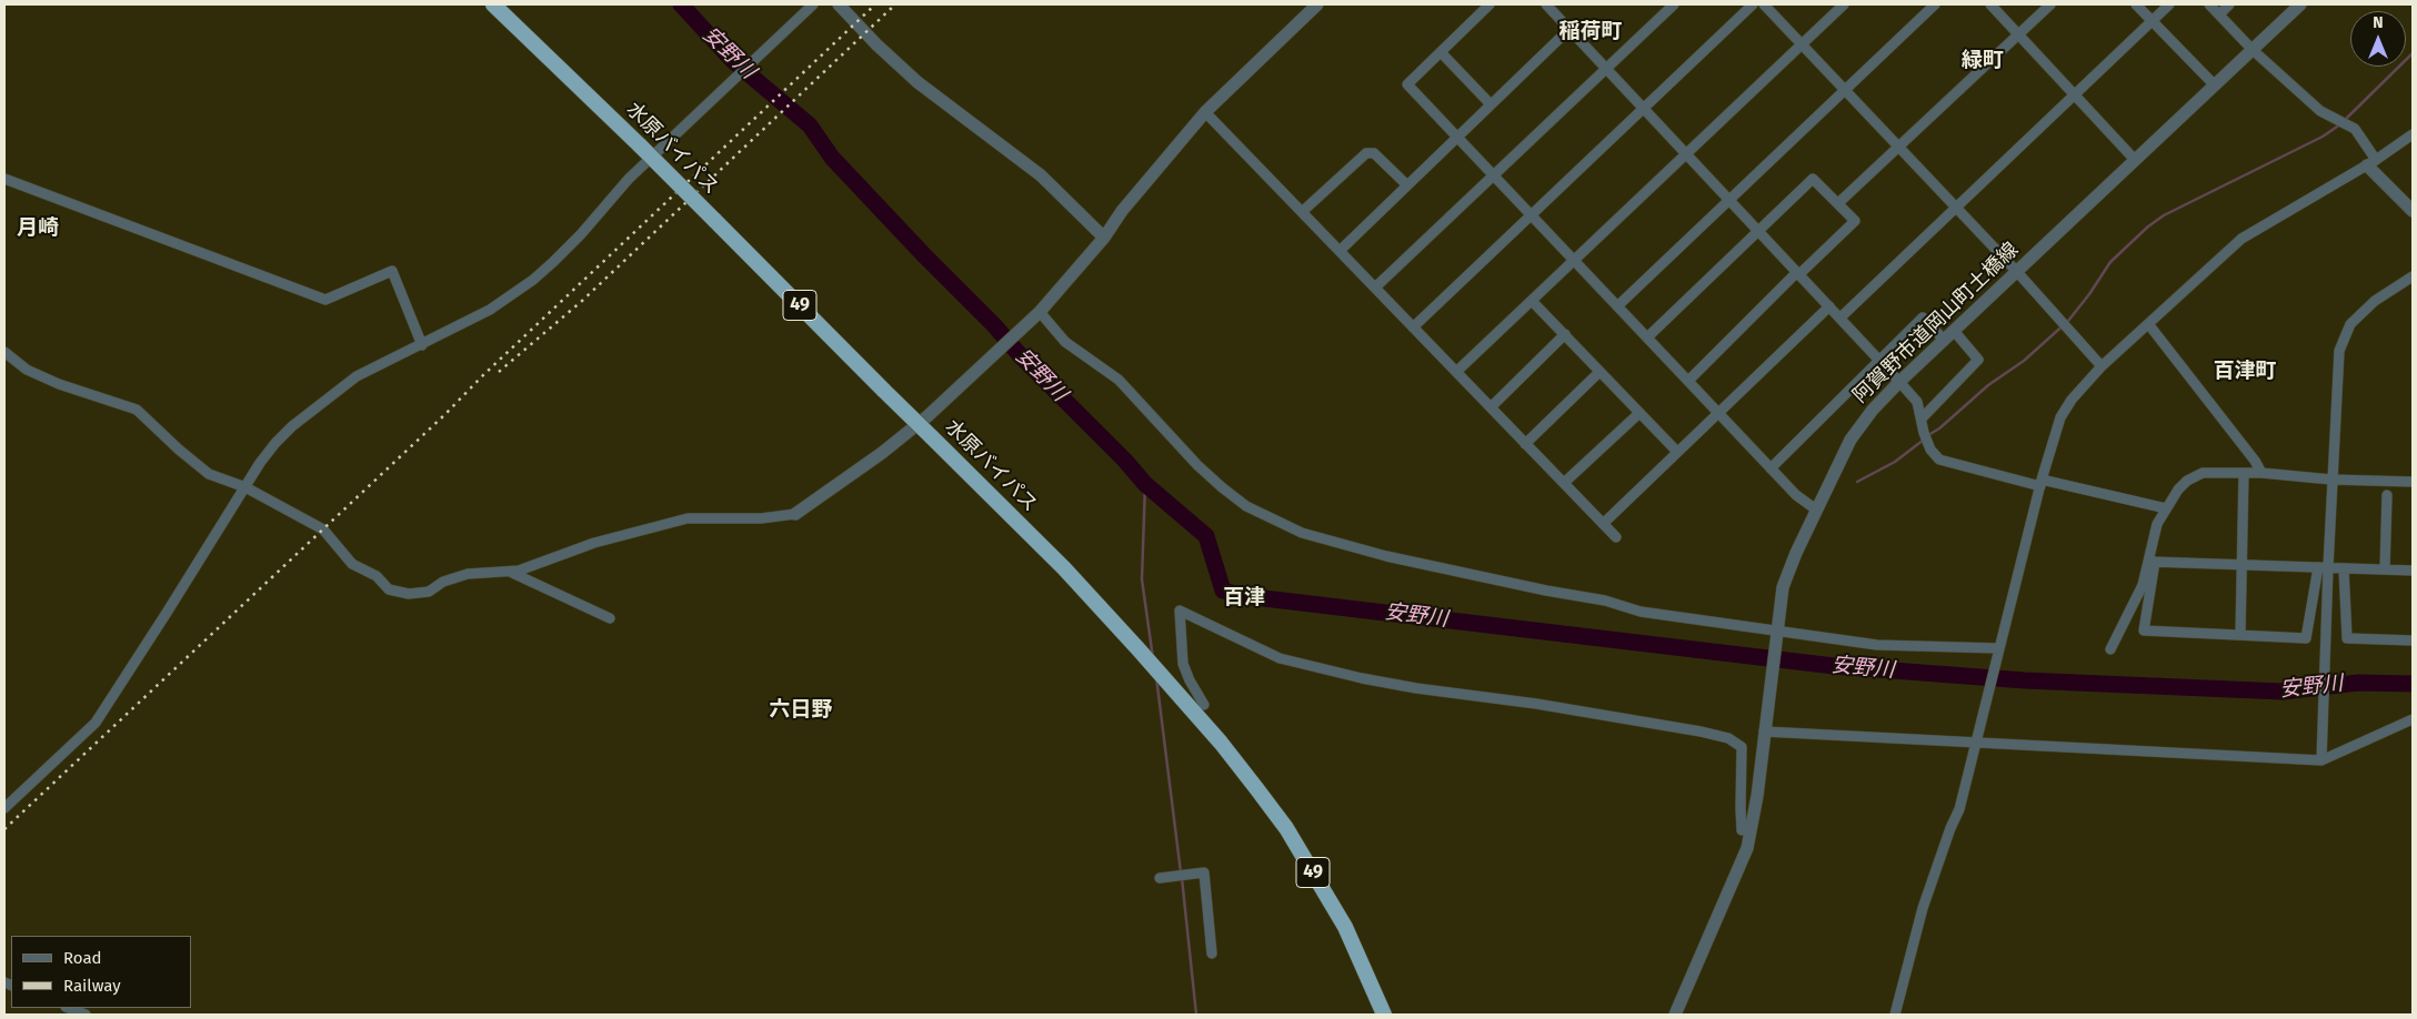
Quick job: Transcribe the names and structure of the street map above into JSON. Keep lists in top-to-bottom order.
{
  "streets": {
    "highway": ["水原バイパス", "49"],
    "street": ["阿賀野市道岡山町土橋線"]
  },
  "districts": [
    "稲荷町",
    "緑町",
    "月崎",
    "百津町",
    "百津",
    "六日野"
  ],
  "water": ["安野川"],
  "legend": ["Road", "Railway"],
  "north": "top"
}
